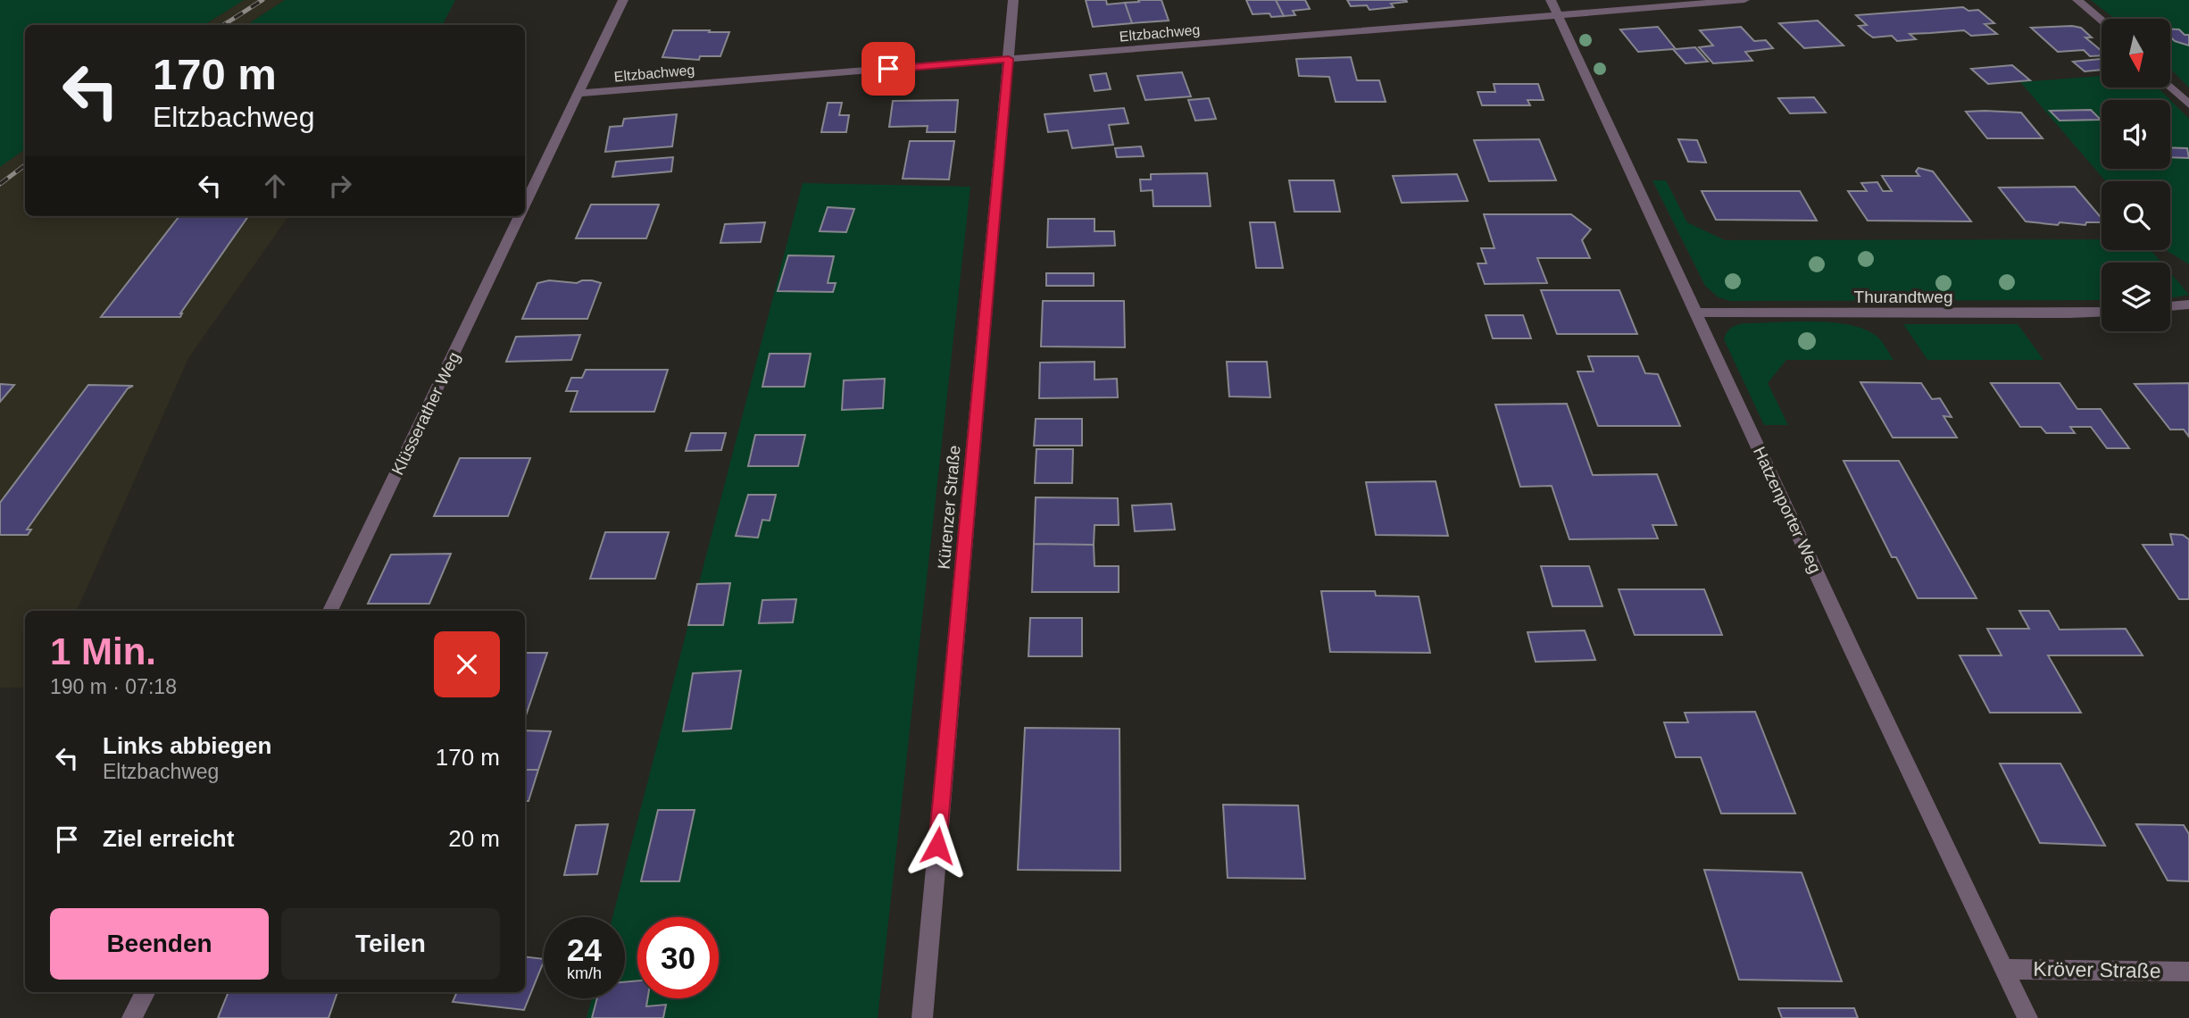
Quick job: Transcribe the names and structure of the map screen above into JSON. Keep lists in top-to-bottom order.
{
  "streets": {
    "street": [
      "Eltzbachweg",
      "Thurandtweg",
      "Klüsserather Weg",
      "Kürenzer Straße",
      "Hatzenporter Weg",
      "Kröver Straße"
    ]
  },
  "crossings": [
    ["Eltzbachweg", "Klüsserather Weg"],
    ["Eltzbachweg", "Kürenzer Straße"],
    ["Eltzbachweg", "Hatzenporter Weg"],
    ["Thurandtweg", "Hatzenporter Weg"],
    ["Hatzenporter Weg", "Kröver Straße"]
  ],
  "north": "bottom",
  "page": {
    "turn": ["170 m", "Eltzbachweg"],
    "heading": ["1 Min.", "190 m · 07:18"],
    "list": [
      {
        "name": "Links abbiegen",
        "note": "Eltzbachweg",
        "value": "170 m"
      },
      {
        "name": "Ziel erreicht",
        "value": "20 m"
      }
    ],
    "buttons": ["Beenden", "Teilen"],
    "speed": "24 km/h",
    "limit": "30"
  }
}
